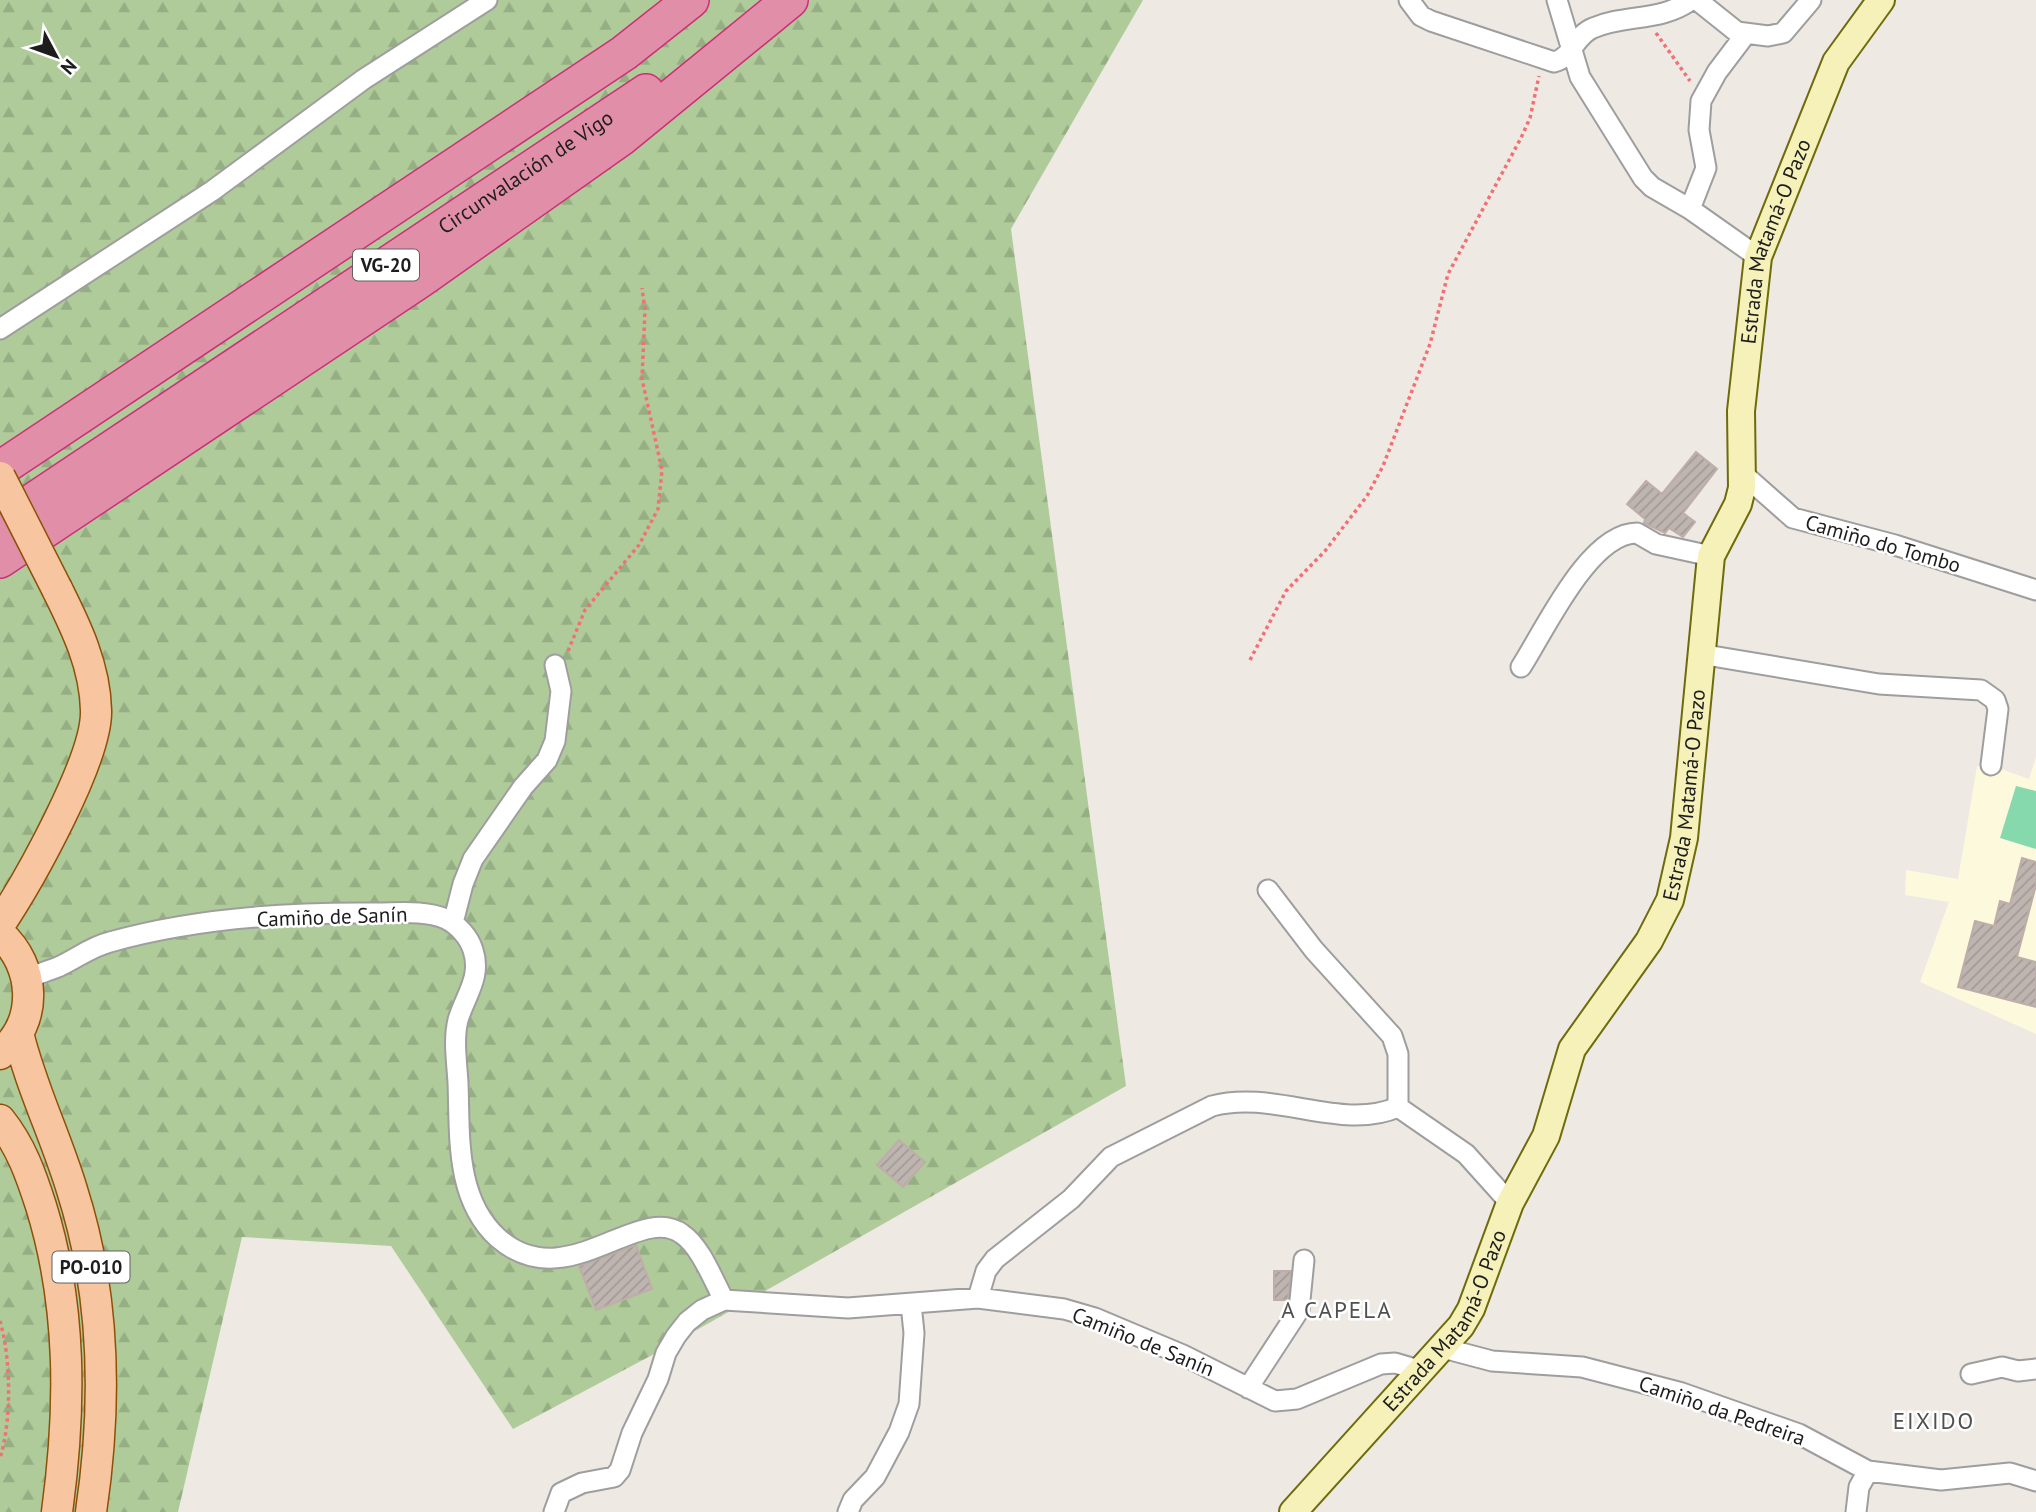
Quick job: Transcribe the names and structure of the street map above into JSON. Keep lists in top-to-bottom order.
{
  "streets": {
    "highway": ["Circunvalación de Vigo", "VG-20"],
    "main road": ["PO-010"],
    "street": [
      "Estrada Matamá-O Pazo",
      "Camiño do Tombo",
      "Camiño de Sanín",
      "Camiño da Pedreira"
    ]
  },
  "crossings": [
    ["Estrada Matamá-O Pazo", "Camiño do Tombo"],
    ["Estrada Matamá-O Pazo", "Camiño de Sanín"],
    ["Estrada Matamá-O Pazo", "Camiño da Pedreira"]
  ],
  "districts": ["A CAPELA", "EIXIDO"],
  "north": "bottom right"
}
